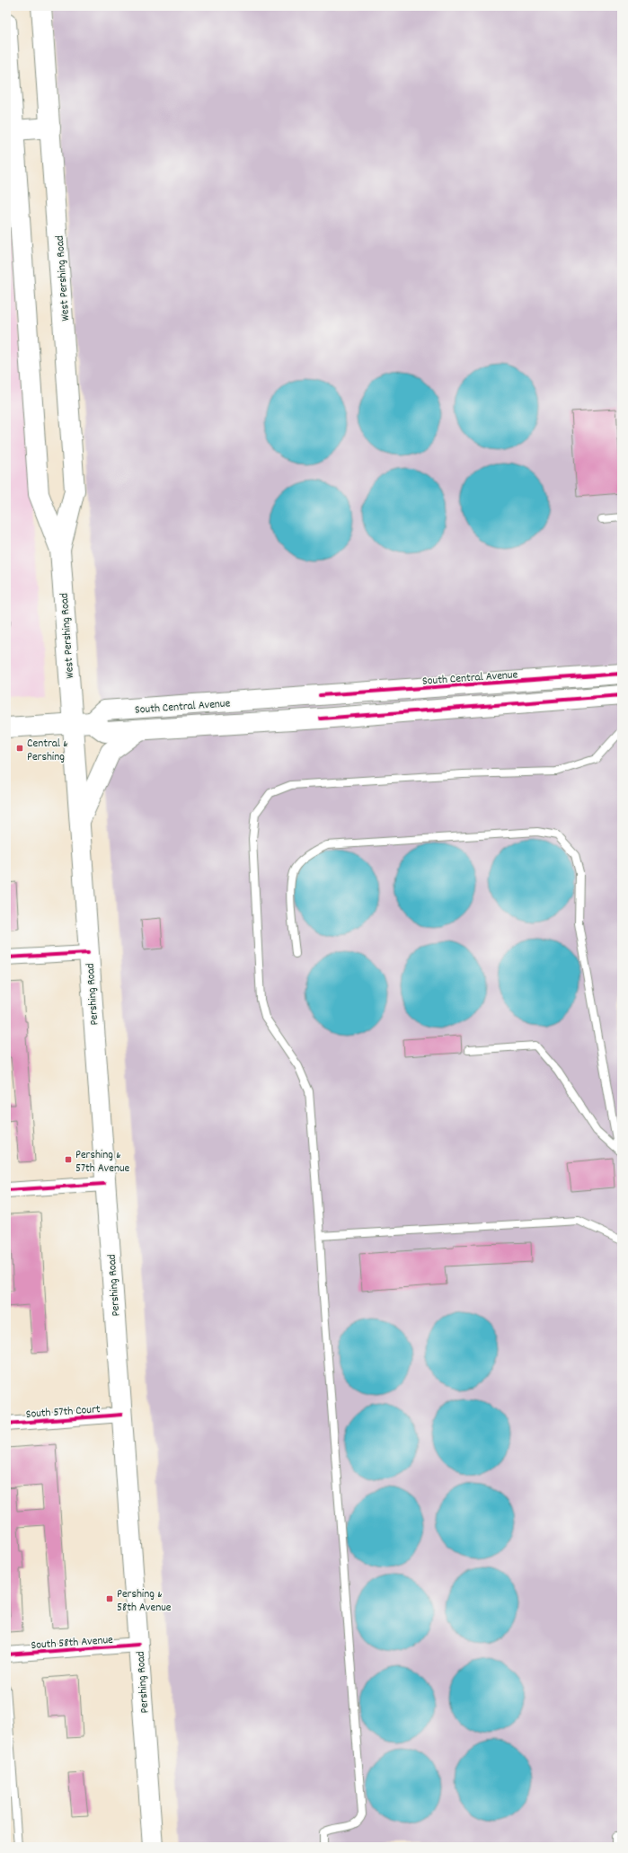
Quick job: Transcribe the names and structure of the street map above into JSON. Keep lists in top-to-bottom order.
{
  "streets": {
    "main road": ["West Pershing Road", "South Central Avenue", "Pershing Road"],
    "street": ["South 57th Court", "South 58th Avenue"]
  },
  "crossings": [
    ["West Pershing Road", "Pershing Road"],
    ["Pershing Road", "South 57th Court"],
    ["Pershing Road", "South 58th Avenue"]
  ],
  "places": {
    "transit": ["Central & Pershing", "Pershing & 57th Avenue", "Pershing & 58th Avenue"]
  }
}
